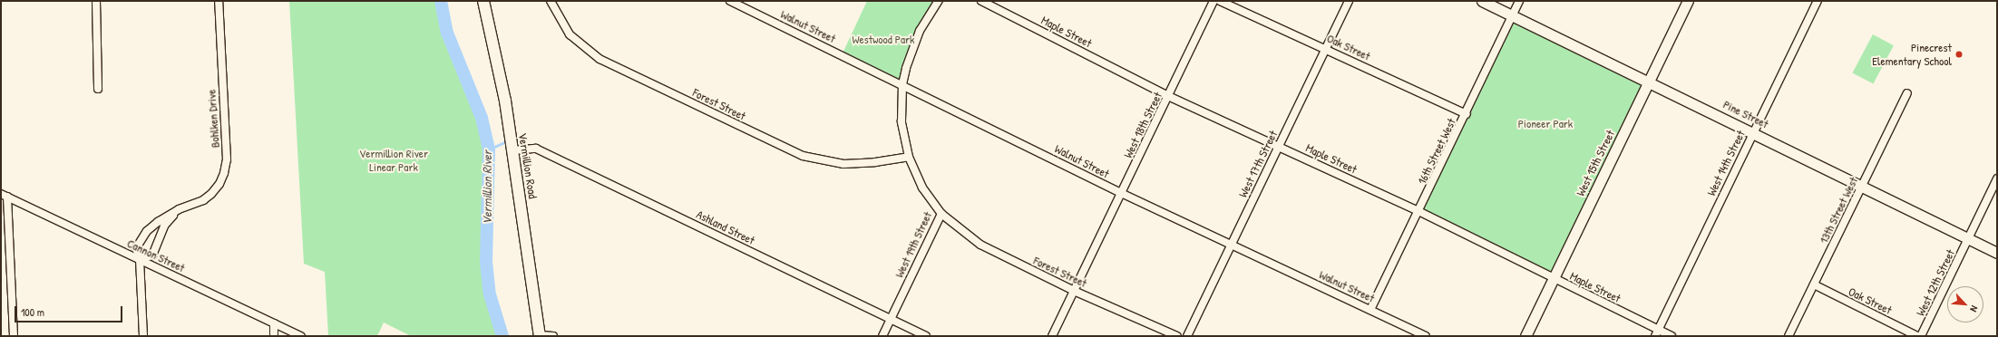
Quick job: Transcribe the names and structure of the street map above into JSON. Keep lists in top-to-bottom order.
{
  "streets": {
    "main road": ["Vermillion Road"],
    "street": [
      "Walnut Street",
      "Maple Street",
      "Oak Street",
      "Forest Street",
      "Pine Street",
      "Bohlken Drive",
      "West 18th Street",
      "16th Street West",
      "West 15th Street",
      "West 14th Street",
      "West 17th Street",
      "13th Street West",
      "Ashland Street",
      "West 19th Street",
      "Cannon Street",
      "West 12th Street"
    ]
  },
  "crossings": [
    ["Walnut Street", "West 18th Street"],
    ["Walnut Street", "16th Street West"],
    ["Walnut Street", "West 17th Street"],
    ["Walnut Street", "West 19th Street"],
    ["Maple Street", "West 18th Street"],
    ["Maple Street", "16th Street West"],
    ["Maple Street", "West 15th Street"],
    ["Maple Street", "West 14th Street"],
    ["Maple Street", "West 17th Street"],
    ["Oak Street", "16th Street West"],
    ["Oak Street", "West 17th Street"],
    ["Oak Street", "13th Street West"],
    ["Forest Street", "West 18th Street"],
    ["Forest Street", "West 19th Street"],
    ["Pine Street", "16th Street West"],
    ["Pine Street", "West 15th Street"],
    ["Pine Street", "West 14th Street"],
    ["Pine Street", "13th Street West"],
    ["Pine Street", "West 12th Street"],
    ["Bohlken Drive", "Cannon Street"],
    ["Vermillion Road", "Ashland Street"],
    ["Ashland Street", "West 19th Street"]
  ],
  "water": ["Vermillion River"],
  "parks": ["Westwood Park", "Pioneer Park", "Vermillion River Linear Park"],
  "places": ["Pinecrest Elementary School"],
  "scale_bar": "100 m",
  "north": "bottom right"
}
